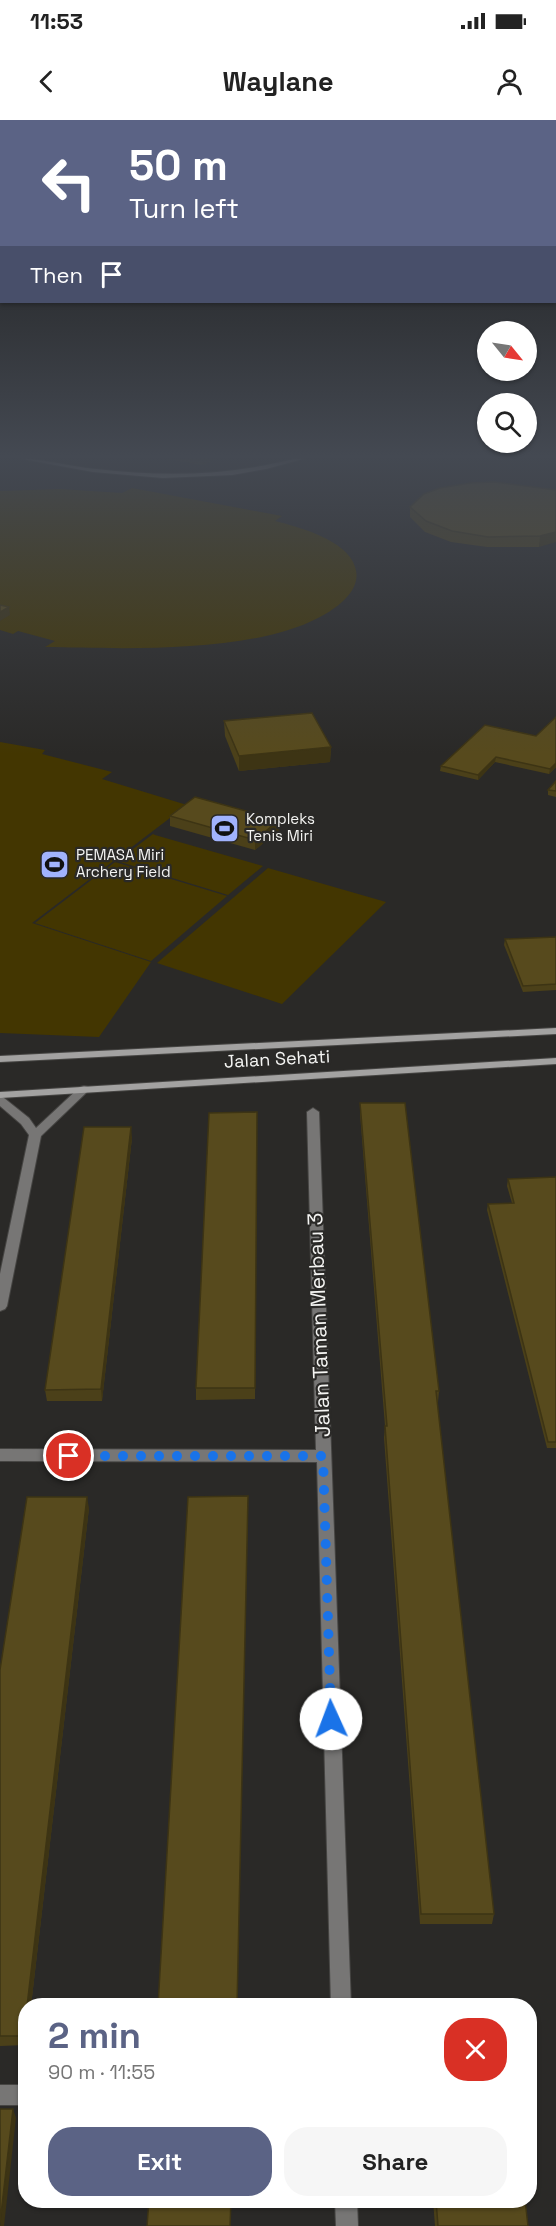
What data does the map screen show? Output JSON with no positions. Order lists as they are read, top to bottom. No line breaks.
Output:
{"streets":{"main road":["Jalan Sehati"],"street":["Jalan Taman Merbau 3"]},"places":{"sports":["Kompleks Tenis Miri","PEMASA Miri Archery Field"]},"north":"bottom right","page":{"status":"11:53","header":"Waylane","turn":["50 m","Turn left"],"then":"Then","heading":["2 min","90 m · 11:55"],"buttons":["Exit","Share"]}}
